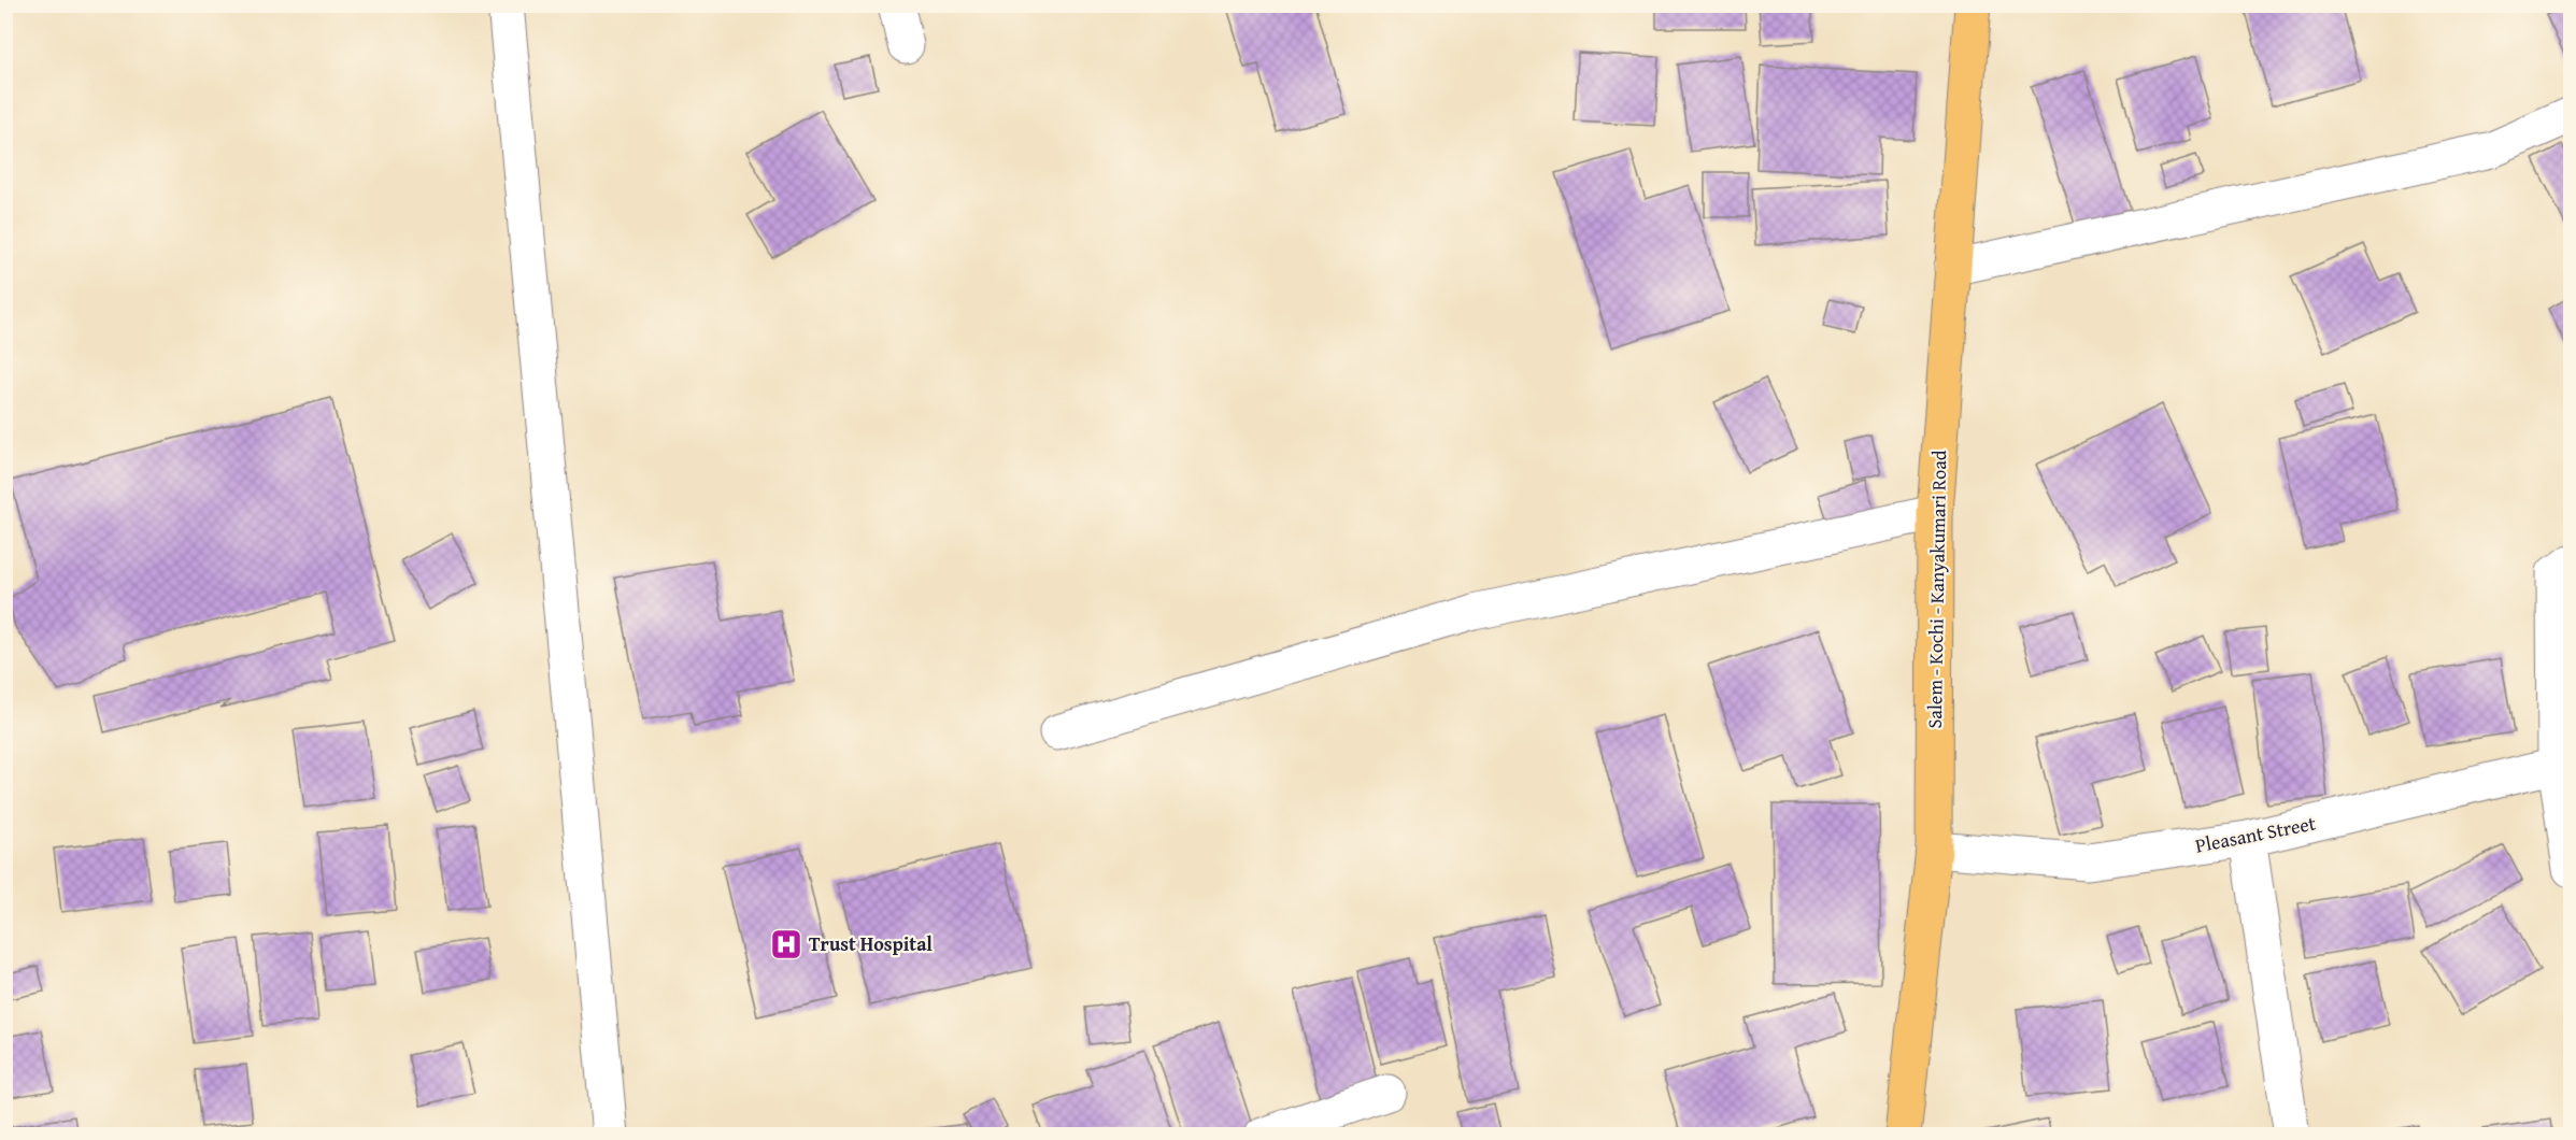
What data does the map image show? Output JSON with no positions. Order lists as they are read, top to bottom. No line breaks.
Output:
{"streets":{"highway":["Salem - Kochi - Kanyakumari Road"],"street":["Pleasant Street"]},"crossings":[["Salem - Kochi - Kanyakumari Road","Pleasant Street"]],"places":{"hospital":["Trust Hospital"]}}
